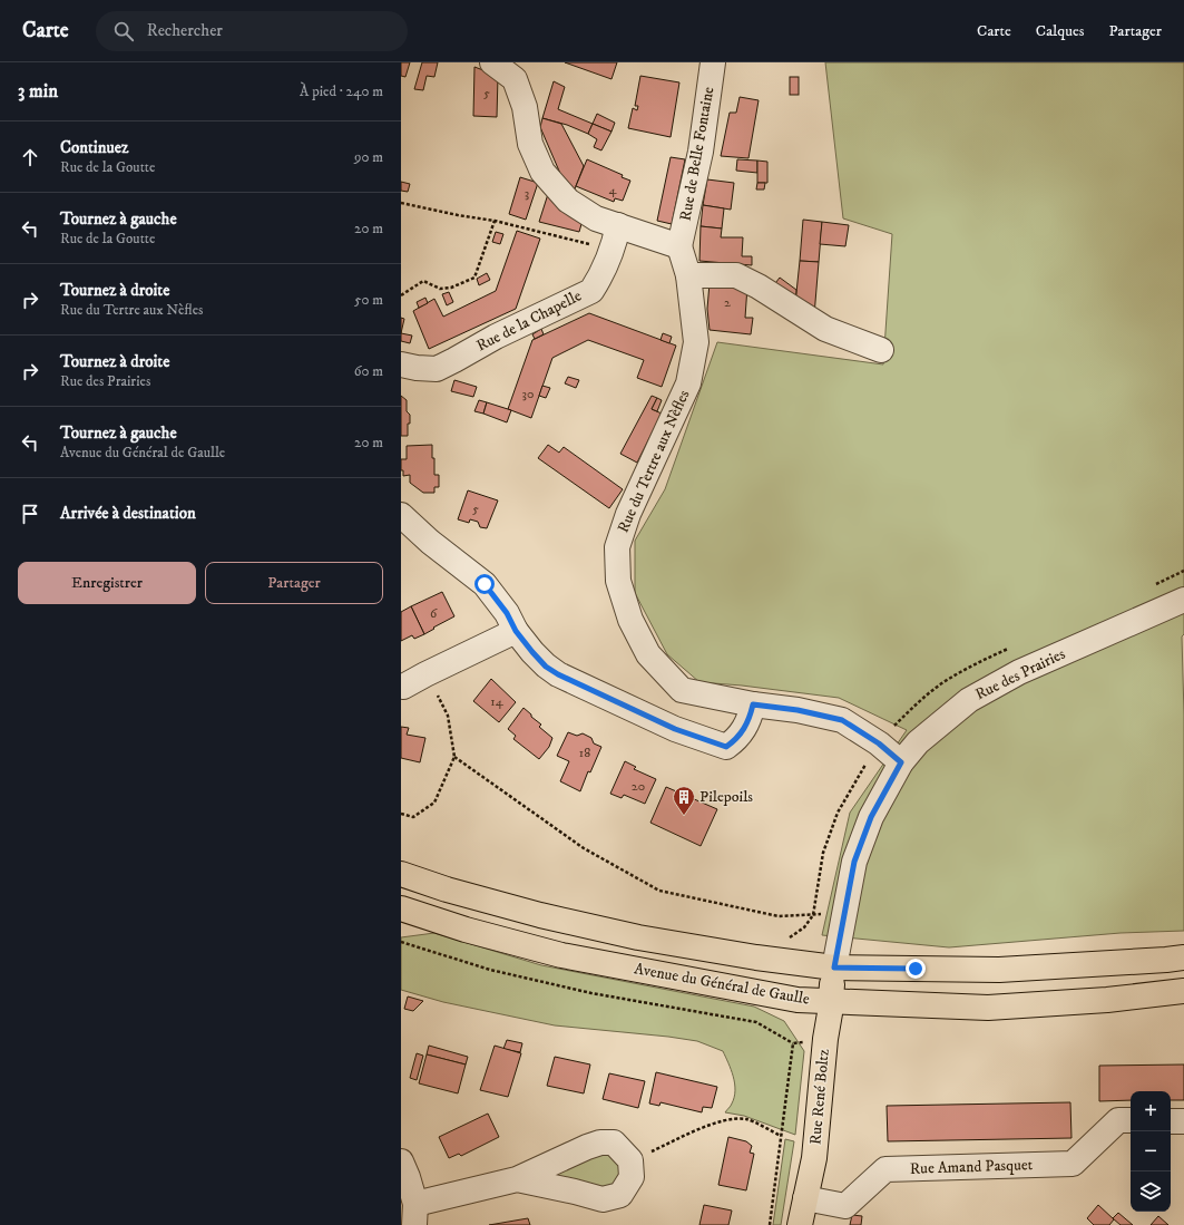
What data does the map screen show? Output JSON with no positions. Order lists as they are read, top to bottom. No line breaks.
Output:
{"streets":{"main road":["Avenue du Général de Gaulle","Rue René Boltz"],"street":["Rue de Belle Fontaine","Rue de la Chapelle","Rue du Tertre aux Nèfles","Rue des Prairies","Rue Amand Pasquet"]},"crossings":[["Rue de Belle Fontaine","Rue du Tertre aux Nèfles"],["Rue du Tertre aux Nèfles","Rue des Prairies"],["Rue des Prairies","Avenue du Général de Gaulle"],["Rue des Prairies","Rue René Boltz"],["Avenue du Général de Gaulle","Rue René Boltz"],["Rue René Boltz","Rue Amand Pasquet"]],"places":{"building":["Pilepoils"]},"house_numbers":["5","4","3","2","30","5","6","14","18","20"],"page":{"header":"Carte","search":"Rechercher","nav":["Carte","Calques","Partager"],"heading":["3 min","À pied · 240 m"],"list":[["Continuez","Rue de la Goutte","90 m"],["Tournez à gauche","Rue de la Goutte","20 m"],["Tournez à droite","Rue du Tertre aux Nèfles","50 m"],["Tournez à droite","Rue des Prairies","60 m"],["Tournez à gauche","Avenue du Général de Gaulle","20 m"],"Arrivée à destination"],"buttons":["Enregistrer","Partager"],"map_buttons":["+","−"]}}
